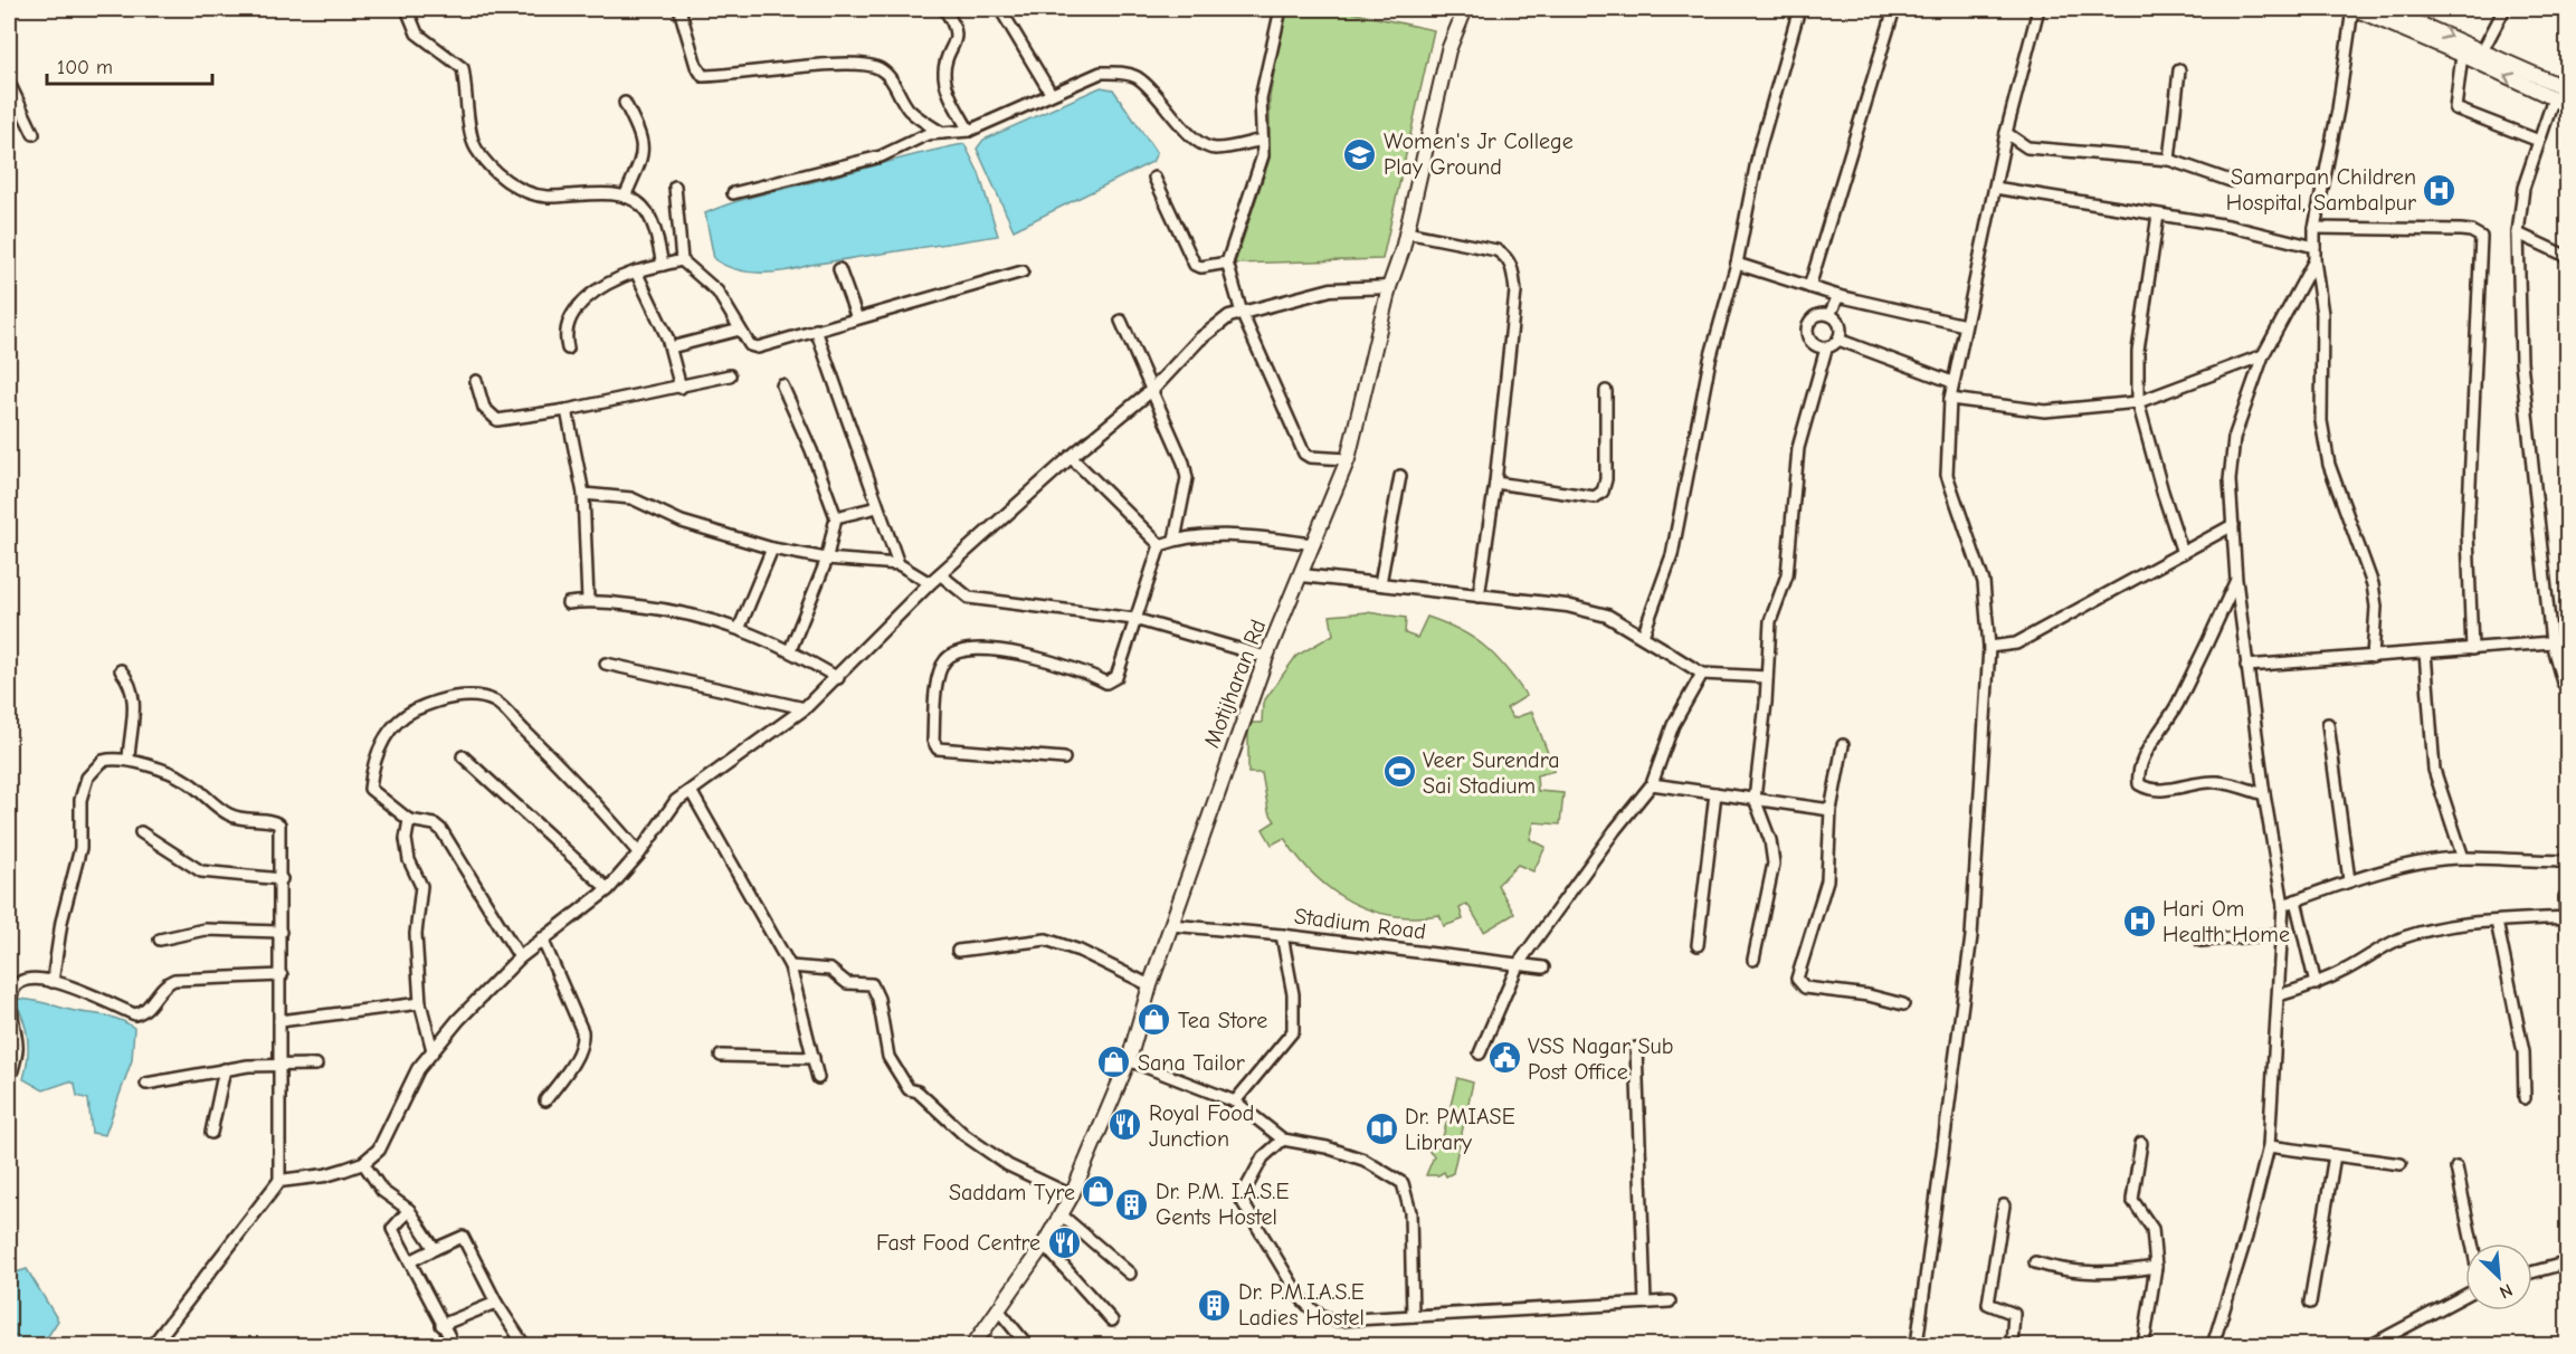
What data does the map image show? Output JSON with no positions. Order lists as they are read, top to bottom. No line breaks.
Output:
{"streets":{"main road":["Motijharan Rd"],"street":["Stadium Road"]},"crossings":[["Motijharan Rd","Stadium Road"]],"places":{"school or university":["Women's Jr College Play Ground"],"hospital":["Samarpan Children Hospital, Sambalpur","Hari Om Health Home"],"sports":["Veer Surendra Sai Stadium"],"shop":["Tea Store","Sana Tailor","Saddam Tyre"],"public building":["VSS Nagar Sub Post Office"],"restaurant":["Royal Food Junction","Fast Food Centre"],"library":["Dr. PMIASE Library"],"building":["Dr. P.M. I.A.S.E Gents Hostel","Dr. P.M.I.A.S.E Ladies Hostel"]},"scale_bar":"100 m","north":"bottom right"}
